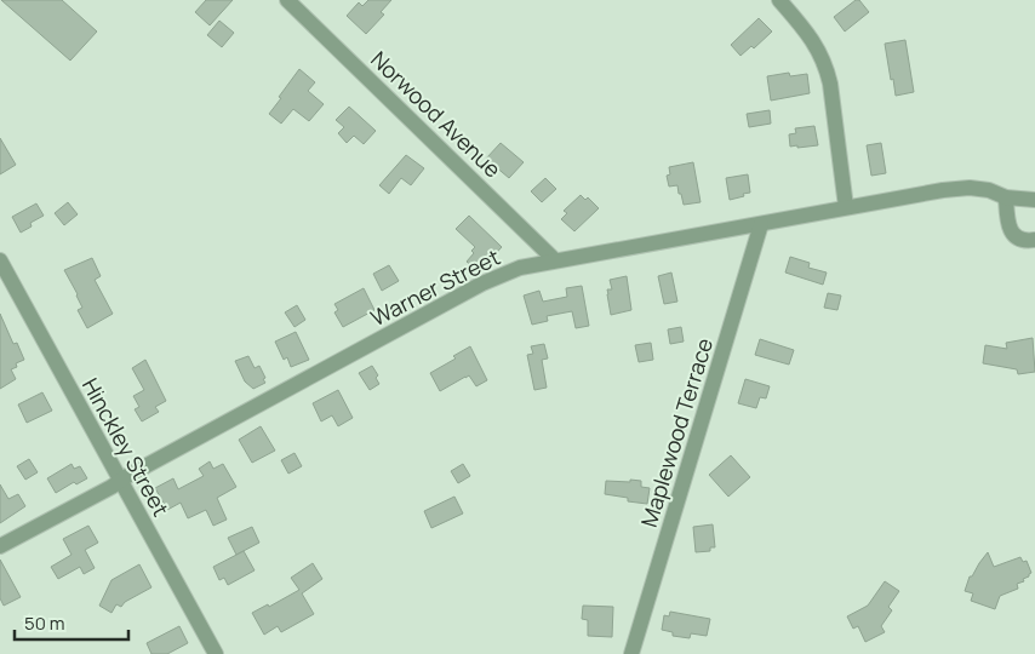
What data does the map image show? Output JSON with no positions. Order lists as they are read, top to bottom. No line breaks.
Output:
{"streets":{"street":["Norwood Avenue","Warner Street","Maplewood Terrace","Hinckley Street"]},"crossings":[["Norwood Avenue","Warner Street"],["Warner Street","Maplewood Terrace"],["Warner Street","Hinckley Street"]],"scale_bar":"50 m"}
